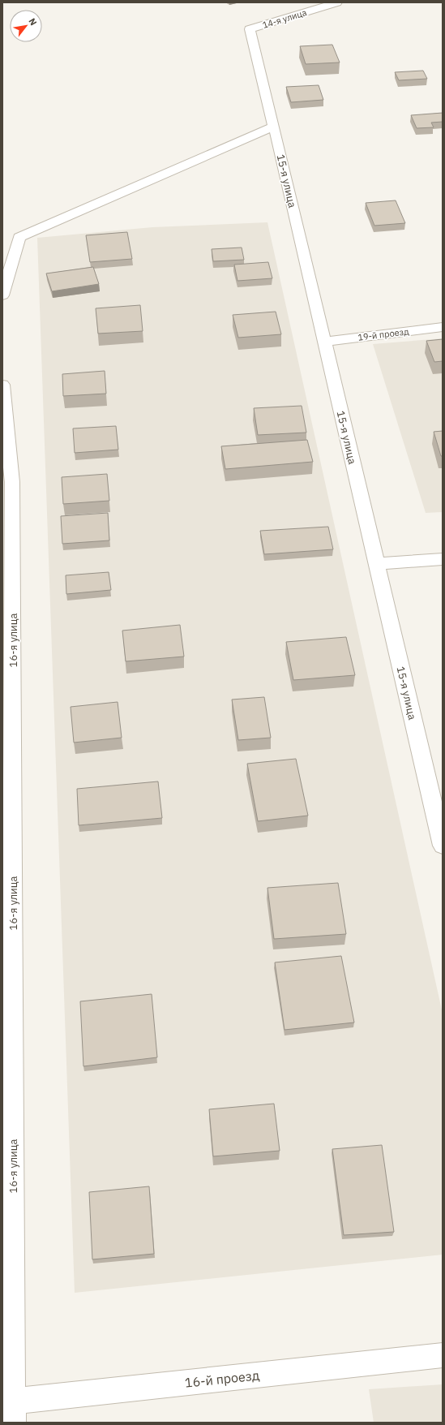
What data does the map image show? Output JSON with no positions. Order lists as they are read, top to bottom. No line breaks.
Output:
{"streets":{"street":["14-я улица","15-я улица","19-й проезд","16-я улица","16-й проезд"]},"crossings":[["14-я улица","15-я улица"],["15-я улица","19-й проезд"],["16-я улица","16-й проезд"]],"north":"top right"}
